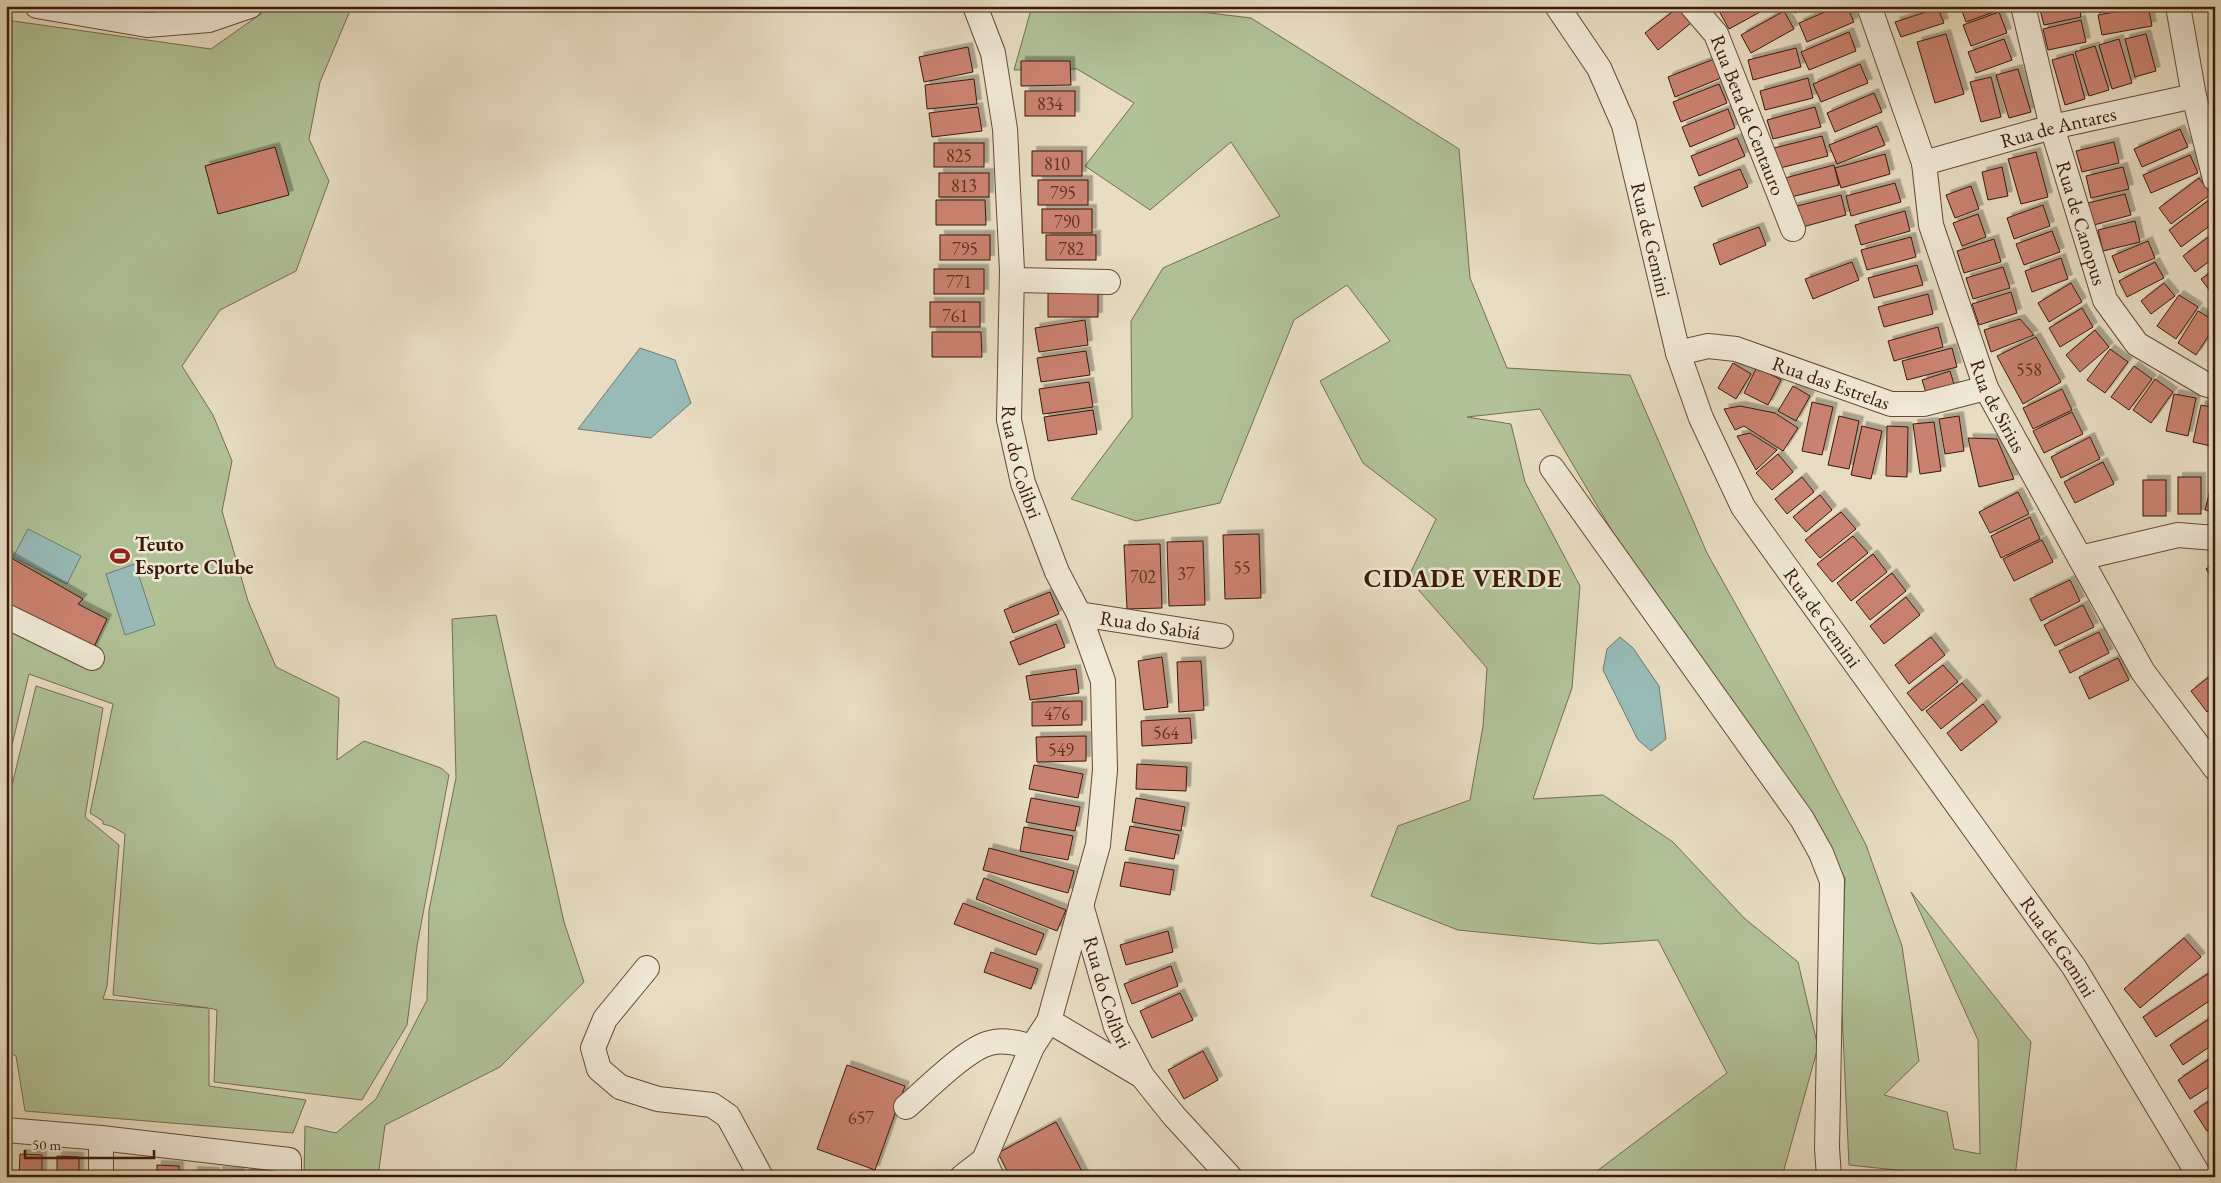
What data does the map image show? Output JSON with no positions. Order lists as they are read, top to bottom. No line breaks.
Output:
{"streets":{"street":["Rua Beta de Centauro","Rua de Antares","Rua de Canopus","Rua de Gemini","Rua das Estrelas","Rua de Sirius","Rua do Colibri","Rua do Sabiá"]},"crossings":[["Rua de Antares","Rua de Canopus"],["Rua de Antares","Rua de Sirius"],["Rua de Gemini","Rua das Estrelas"],["Rua das Estrelas","Rua de Sirius"],["Rua do Colibri","Rua do Sabiá"]],"districts":["CIDADE VERDE"],"places":{"sports":["Teuto Esporte Clube"]},"house_numbers":["834","825","810","813","795","790","795","782","771","761","558","55","37","702","476","564","549","657"],"scale_bar":"50 m"}
